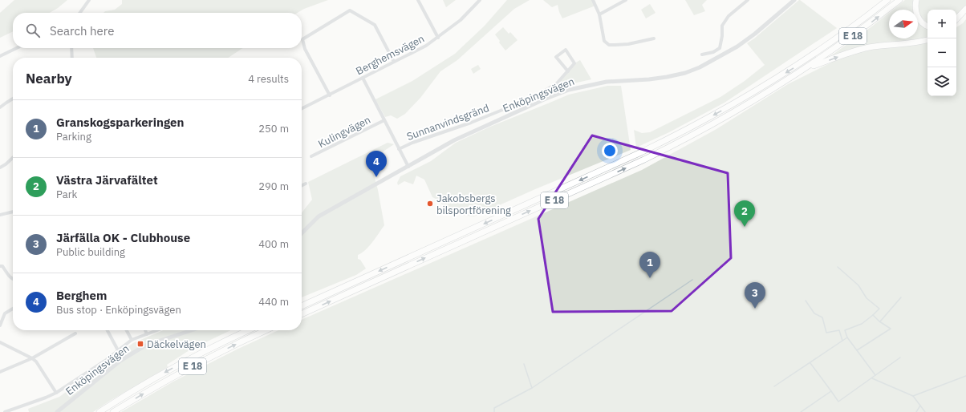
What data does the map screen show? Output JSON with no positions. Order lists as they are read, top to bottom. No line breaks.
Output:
{"streets":{"highway":["E 18"],"street":["Berghemsvägen","Enköpingsvägen","Sunnanvindsgränd","Kulingvägen"]},"places":{"other":["Jakobsbergs bilsportförening"],"transit":["Däckelvägen"]},"north":"right","page":{"map_buttons":["+","−"],"search":"Search here","heading":["Nearby","4 results"],"list":[{"mark":"1","name":"Granskogsparkeringen","note":"Parking","value":"250 m"},{"mark":"2","name":"Västra Järvafältet","note":"Park","value":"290 m"},{"mark":"3","name":"Järfälla OK - Clubhouse","note":"Public building","value":"400 m"},{"mark":"4","name":"Berghem","note":"Bus stop · Enköpingsvägen","value":"440 m"}],"pins":["4","2","1","3"]}}
